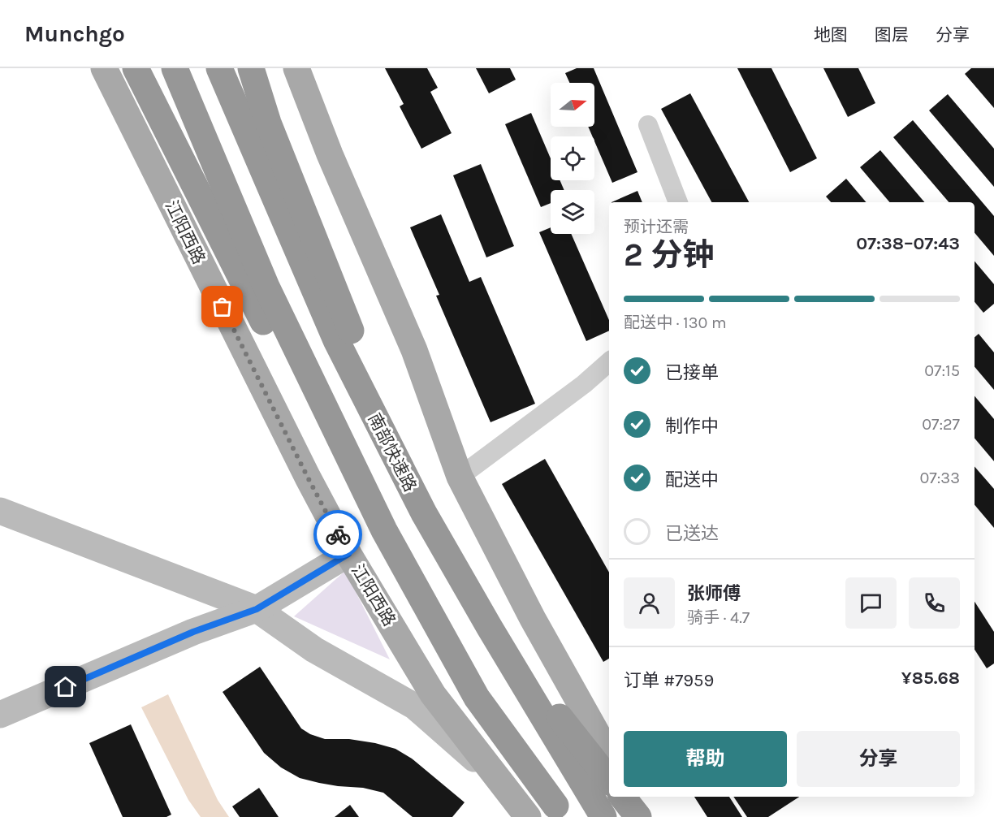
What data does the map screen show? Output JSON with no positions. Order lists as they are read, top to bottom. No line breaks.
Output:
{"streets":{"highway":["南部快速路"],"main road":["江阳西路"]},"north":"right","page":{"header":"Munchgo","nav":["地图","图层","分享"],"heading":["2 分钟","预计还需","07:38–07:43"],"panel":["张师傅","骑手 · 4.7","订单 #7959","¥85.68"],"bar":"配送中 · 130 m","list":[["已接单","07:15"],["制作中","07:27"],["配送中","07:33"],"已送达"],"buttons":["帮助","分享"]}}
